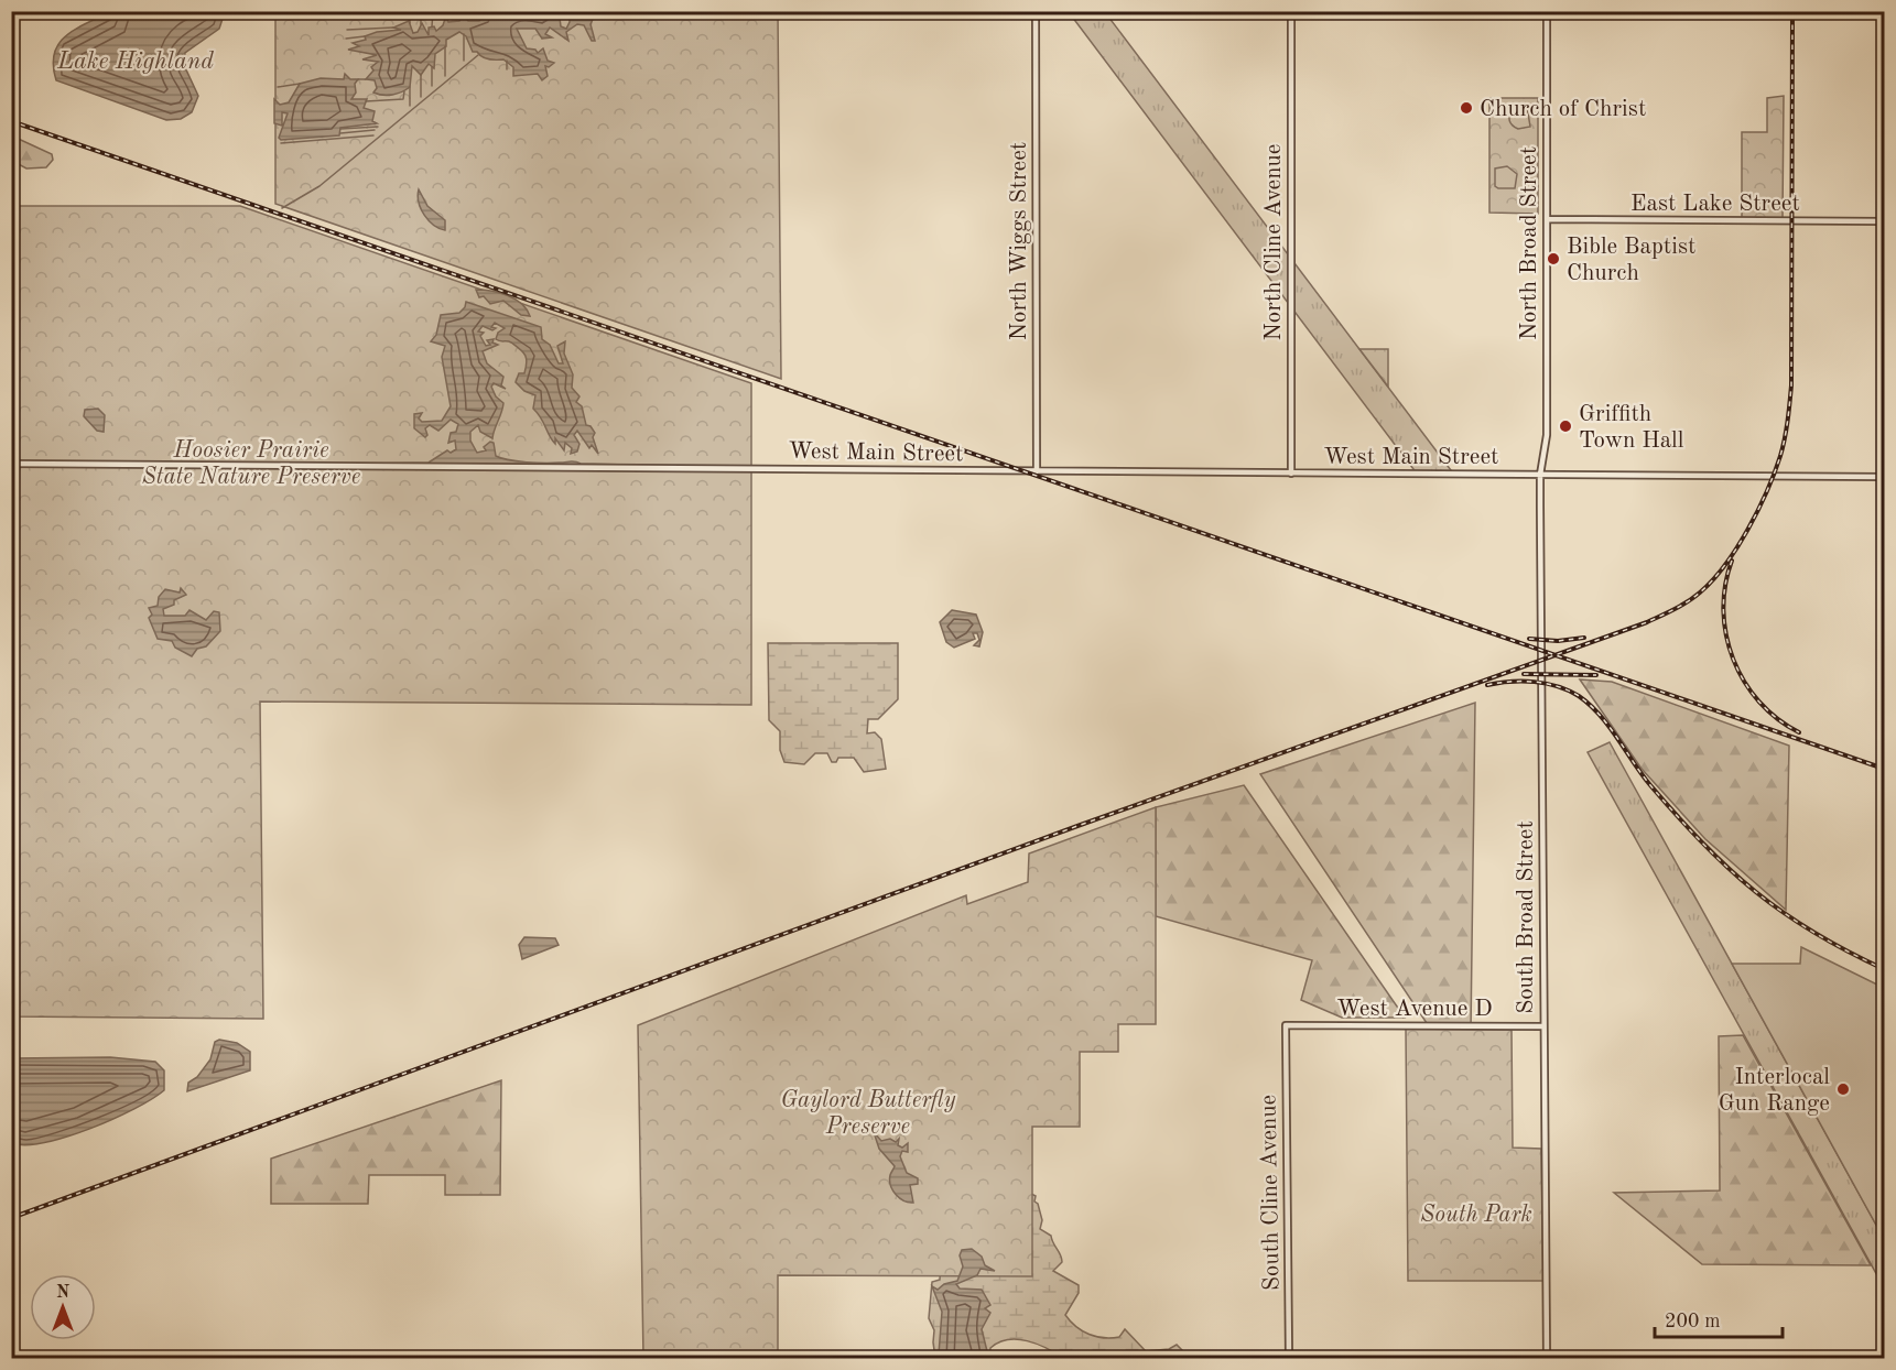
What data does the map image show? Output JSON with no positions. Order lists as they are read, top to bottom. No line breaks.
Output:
{"streets":{"street":["East Lake Street","North Wiggs Street","North Cline Avenue","North Broad Street","West Main Street","South Broad Street","West Avenue D","South Cline Avenue"]},"crossings":[["East Lake Street","North Broad Street"],["North Wiggs Street","West Main Street"],["North Cline Avenue","West Main Street"],["North Broad Street","West Main Street"],["North Broad Street","South Broad Street"],["West Main Street","South Broad Street"],["South Broad Street","West Avenue D"],["West Avenue D","South Cline Avenue"]],"water":["Lake Highland"],"parks":["Hoosier Prairie State Nature Preserve","Gaylord Butterfly Preserve","South Park"],"places":["Church of Christ","Bible Baptist Church","Griffith Town Hall","Interlocal Gun Range"],"scale_bar":"200 m","north":"top"}
